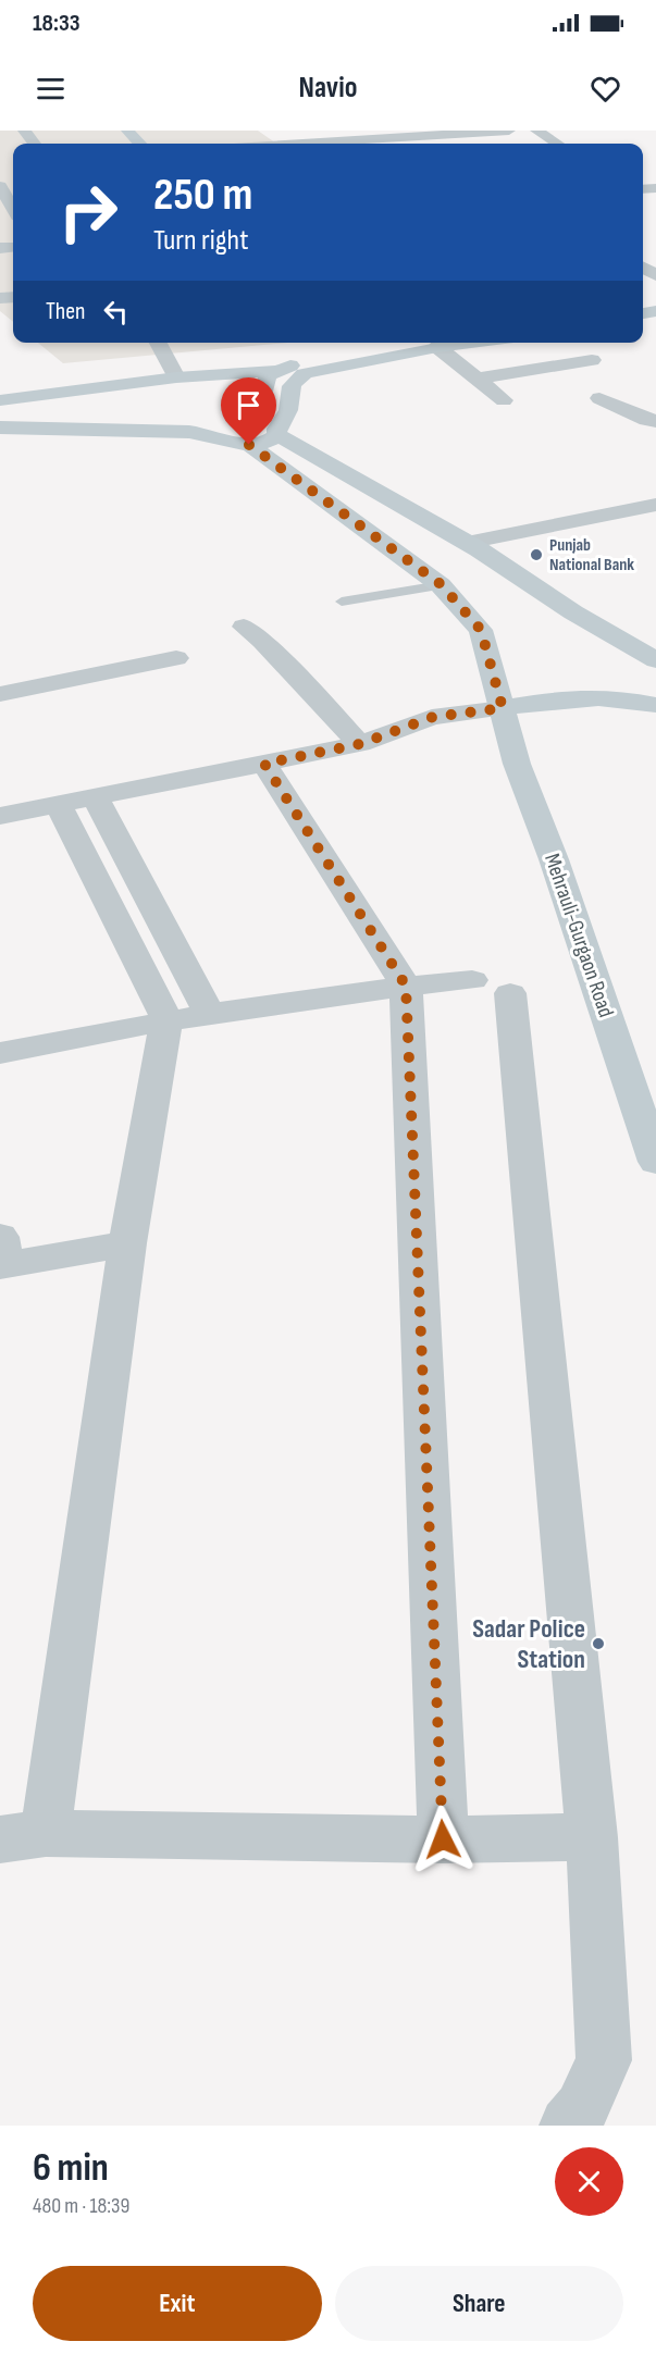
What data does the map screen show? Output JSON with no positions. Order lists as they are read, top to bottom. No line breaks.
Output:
{"streets":{"main road":["Mehrauli-Gurgaon Road"]},"places":["Punjab National Bank","Sadar Police Station"],"page":{"status":"18:33","header":"Navio","turn":["250 m","Turn right"],"then":"Then","heading":["6 min","480 m · 18:39"],"buttons":["Exit","Share"]}}
